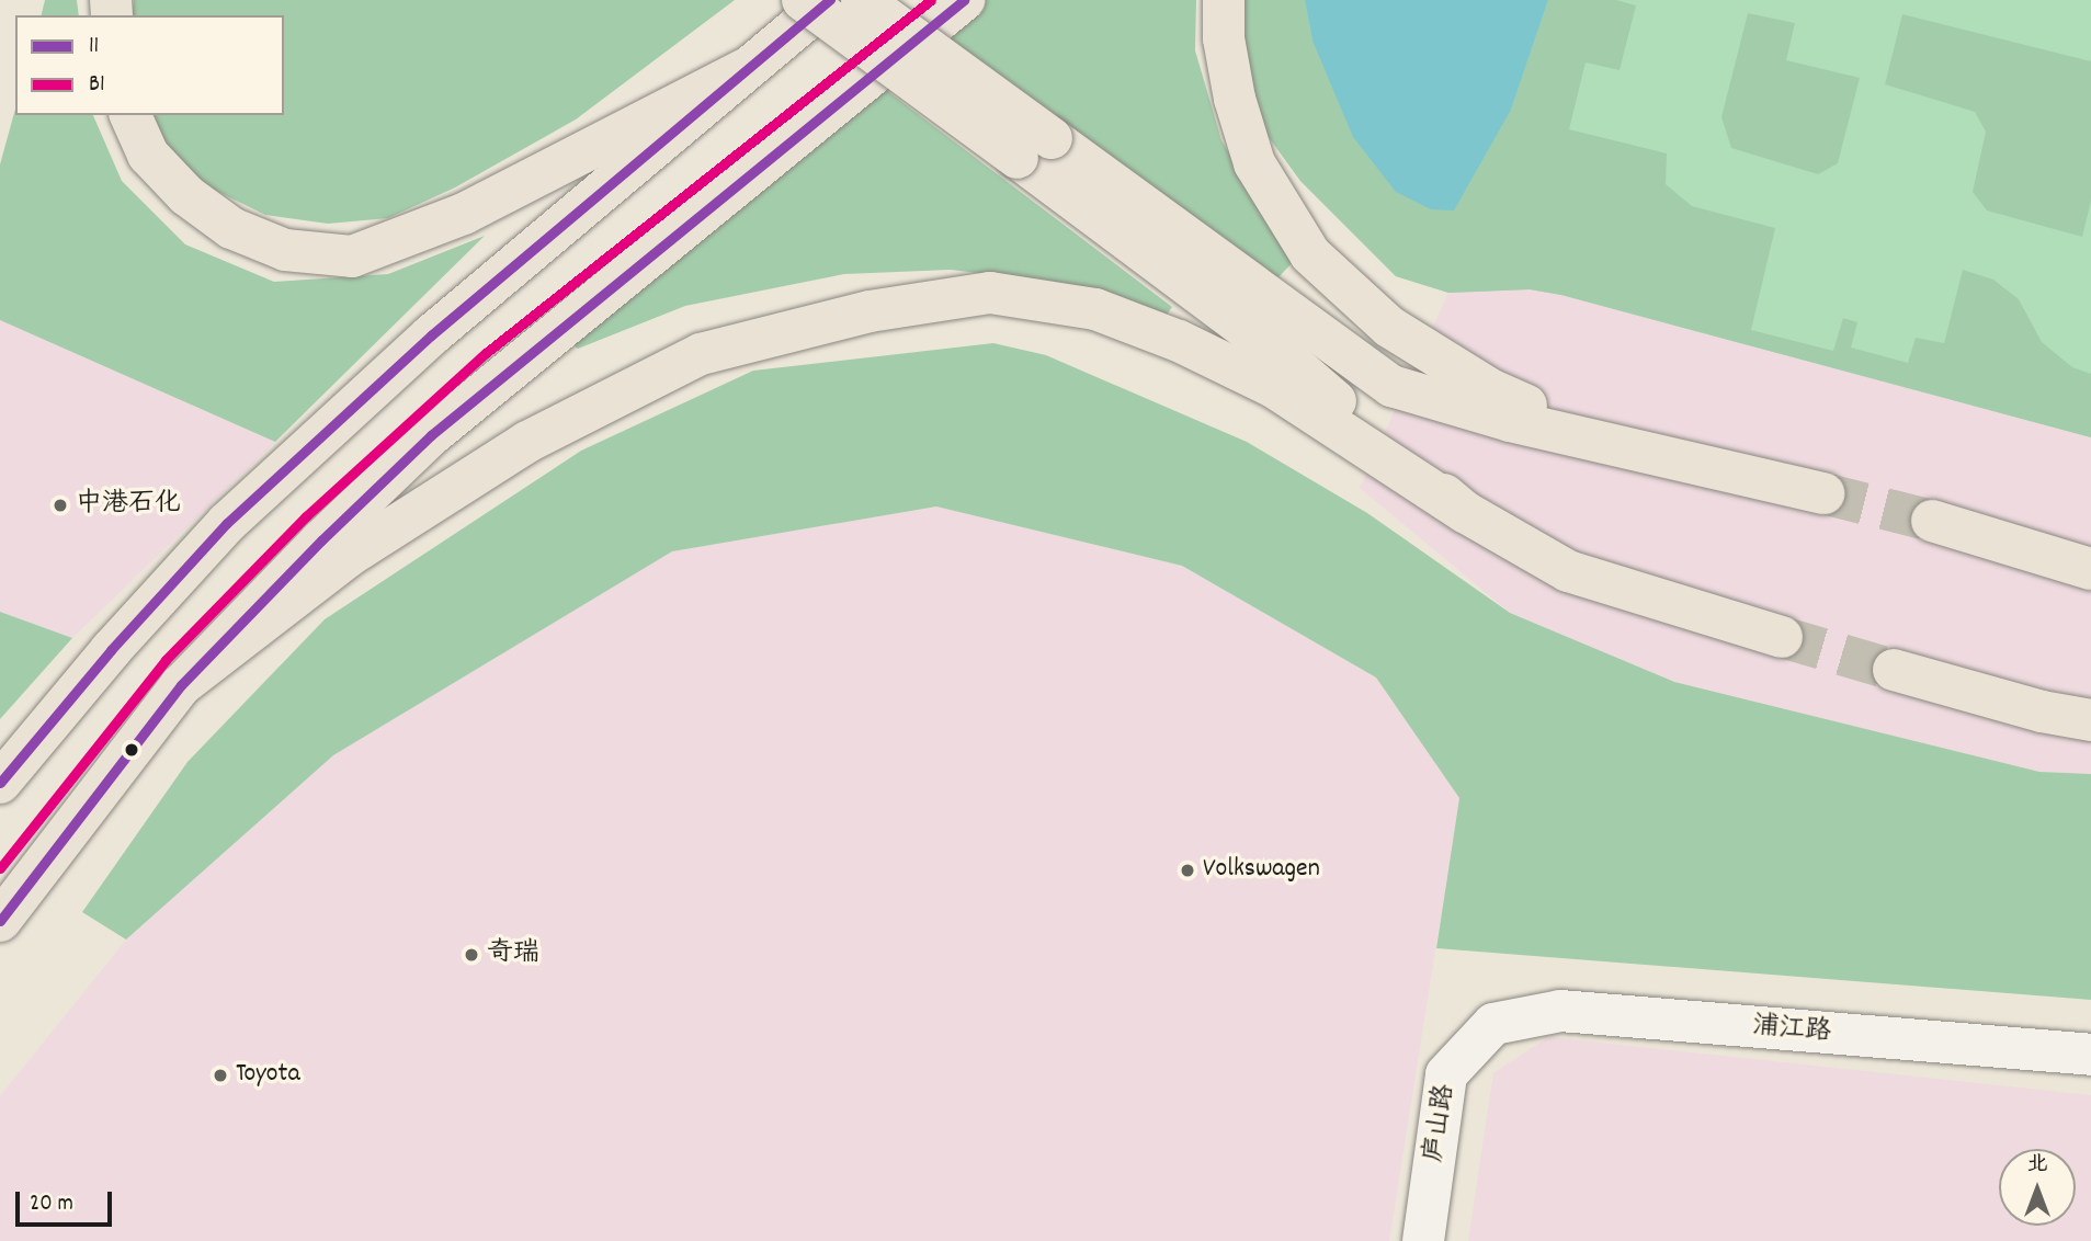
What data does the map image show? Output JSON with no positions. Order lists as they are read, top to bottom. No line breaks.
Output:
{"streets":{"street":["浦江路","庐山路"]},"crossings":[["浦江路","庐山路"]],"places":["中港石化","Volkswagen","奇瑞","Toyota"],"lines":["transit line 11","transit line B1"],"legend":["11","B1"],"scale_bar":"20 m","north":"top"}
